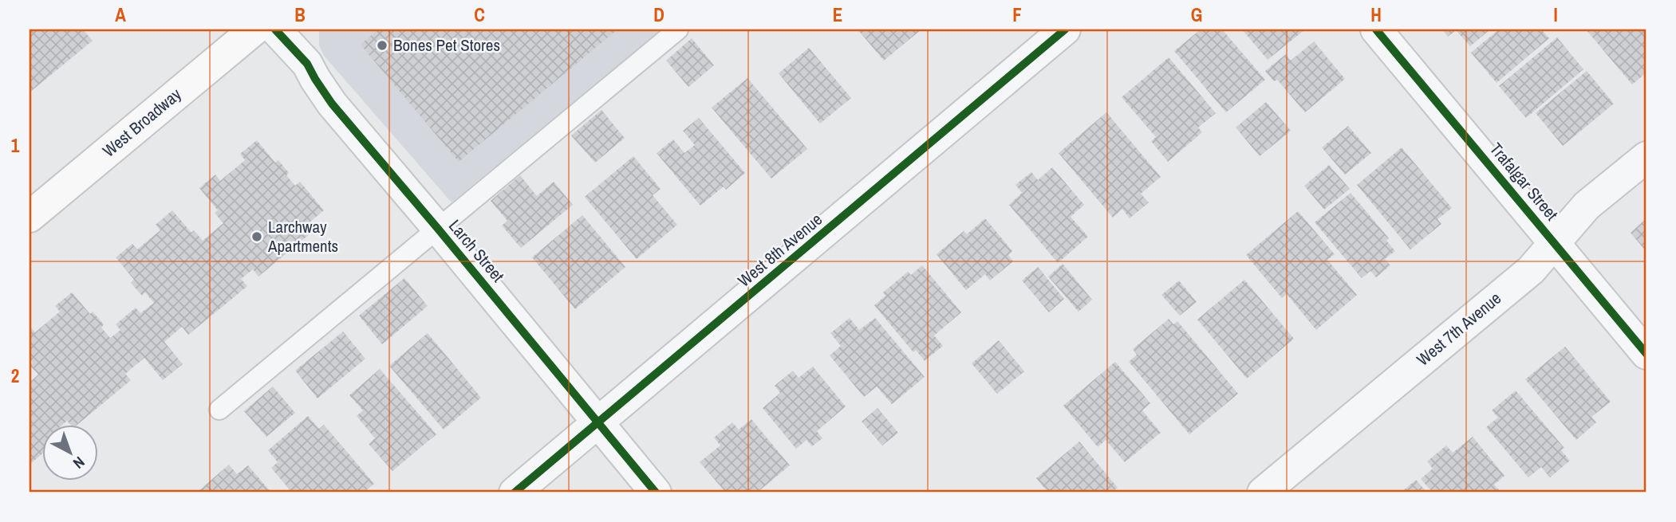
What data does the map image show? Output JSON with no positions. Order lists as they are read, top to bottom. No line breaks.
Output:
{"streets":{"main road":["West Broadway"],"street":["Trafalgar Street","West 8th Avenue","Larch Street","West 7th Avenue"]},"crossings":[["Trafalgar Street","West 7th Avenue"],["West 8th Avenue","Larch Street"]],"places":["Bones Pet Stores","Larchway Apartments"],"north":"bottom right","grid":{"columns":["A","B","C","D","E","F","G","H","I"],"rows":["1","2"]}}
